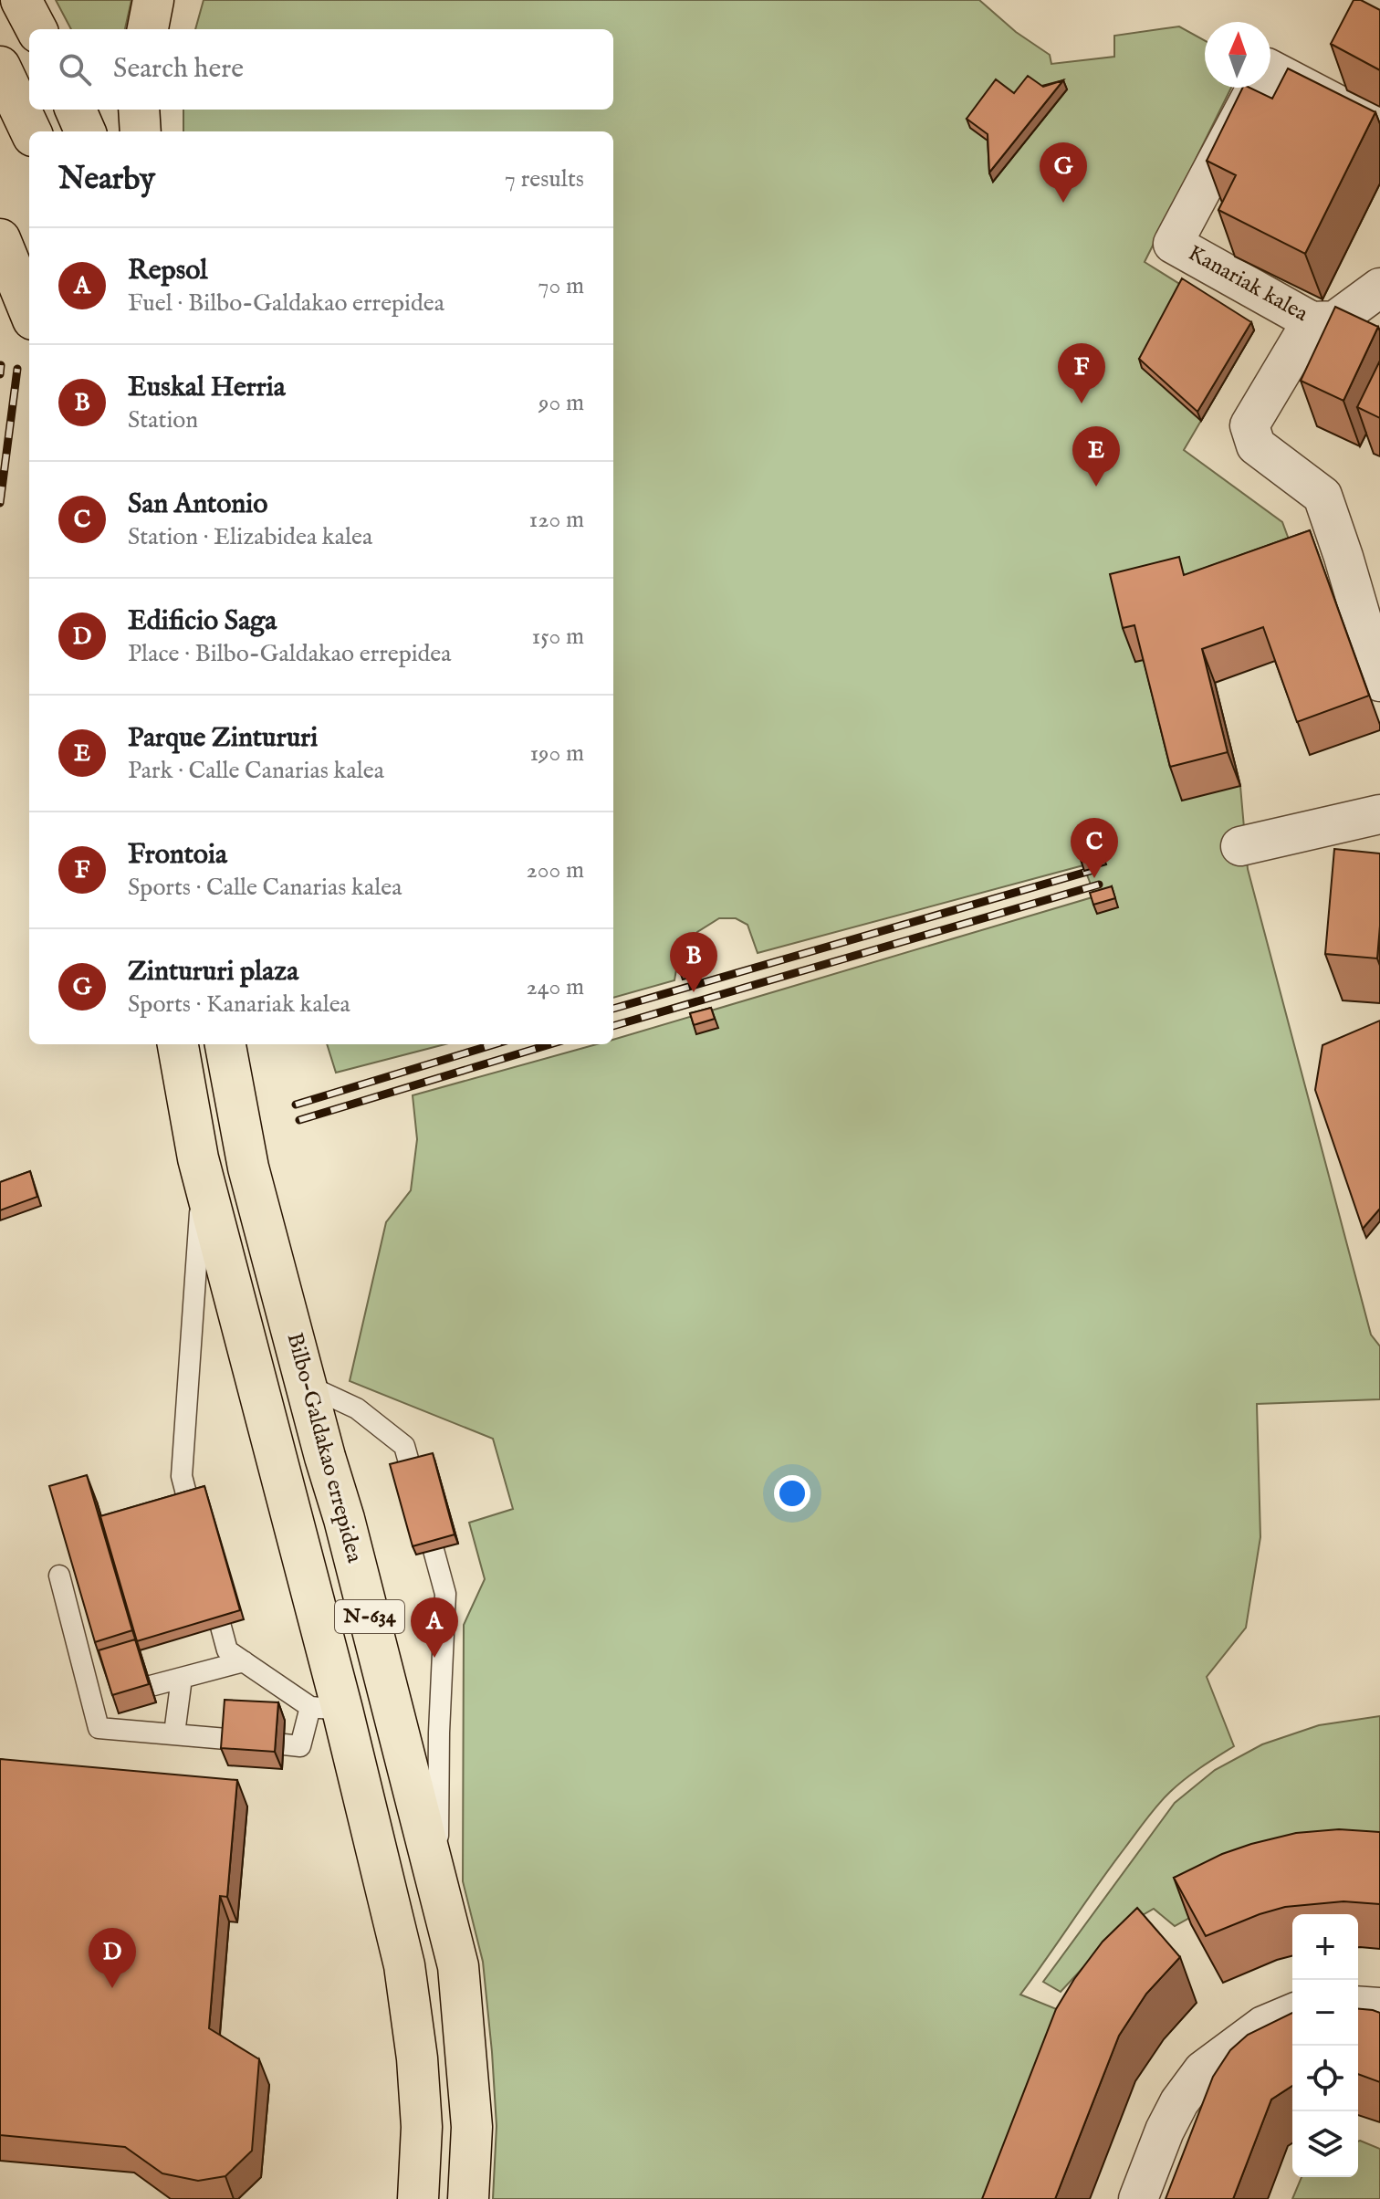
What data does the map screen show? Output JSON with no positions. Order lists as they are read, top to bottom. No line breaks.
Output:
{"streets":{"highway":["Bilbo-Galdakao errepidea","N-634"],"street":["Kanariak kalea"]},"north":"top","page":{"search":"Search here","heading":["Nearby","7 results"],"pins":["G","F","E","C","B","A","D"],"list":[{"mark":"A","name":"Repsol","note":"Fuel · Bilbo-Galdakao errepidea","value":"70 m"},{"mark":"B","name":"Euskal Herria","note":"Station","value":"90 m"},{"mark":"C","name":"San Antonio","note":"Station · Elizabidea kalea","value":"120 m"},{"mark":"D","name":"Edificio Saga","note":"Place · Bilbo-Galdakao errepidea","value":"150 m"},{"mark":"E","name":"Parque Zintururi","note":"Park · Calle Canarias kalea","value":"190 m"},{"mark":"F","name":"Frontoia","note":"Sports · Calle Canarias kalea","value":"200 m"},{"mark":"G","name":"Zintururi plaza","note":"Sports · Kanariak kalea","value":"240 m"}],"map_buttons":["+","−"]}}
